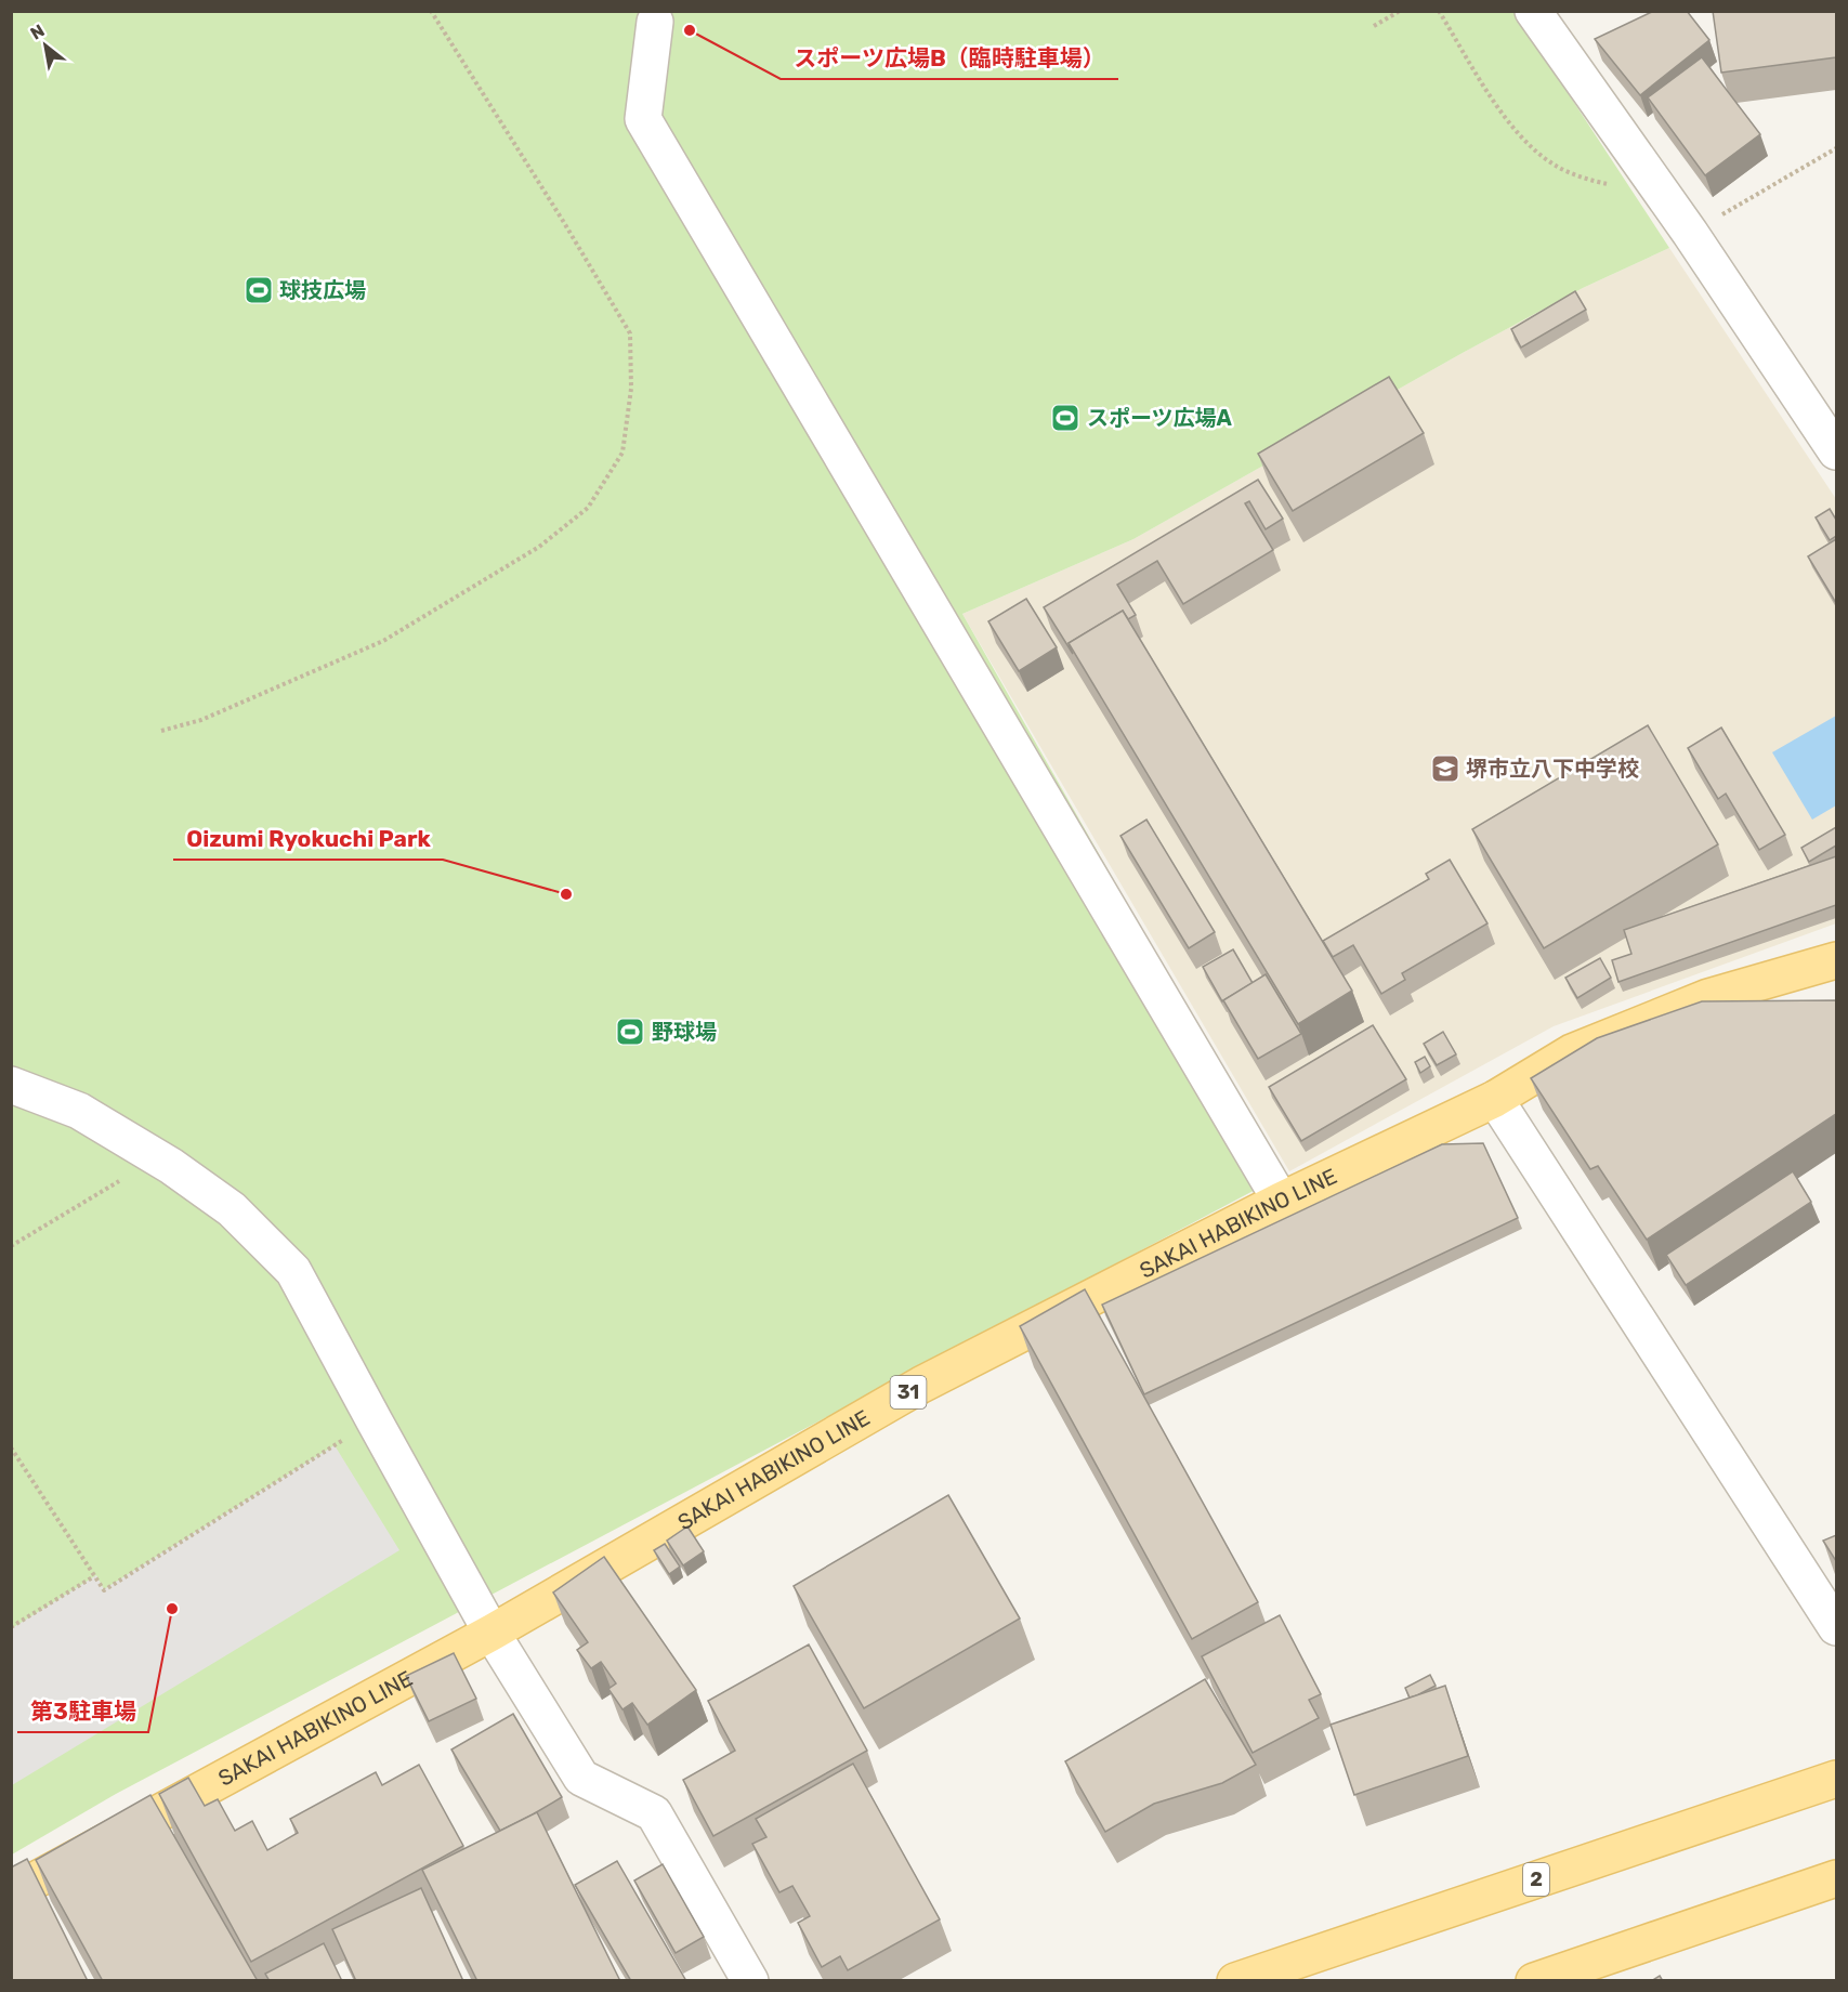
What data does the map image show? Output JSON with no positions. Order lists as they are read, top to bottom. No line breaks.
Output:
{"streets":{"main road":["SAKAI HABIKINO LINE","31","2"]},"places":{"other":["スポーツ広場B（臨時駐車場）","Oizumi Ryokuchi Park","第3駐車場"],"sports":["球技広場","スポーツ広場A","野球場"],"school or university":["堺市立八下中学校"]},"north":"top left"}
